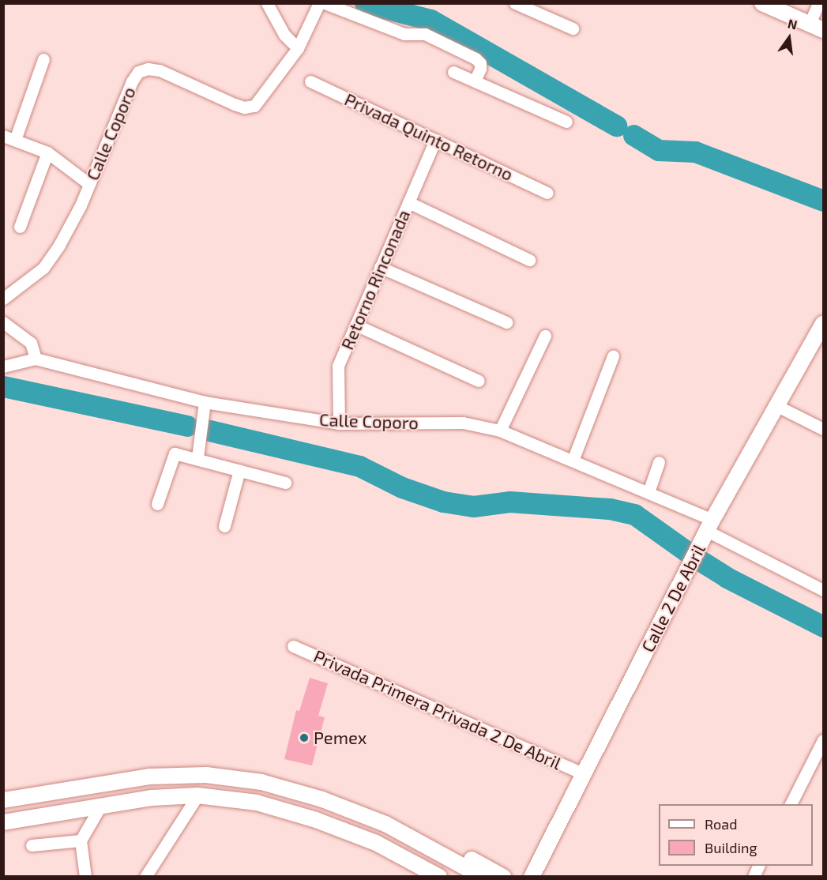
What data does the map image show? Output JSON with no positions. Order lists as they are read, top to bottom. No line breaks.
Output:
{"streets":{"main road":["Calle 2 De Abril"],"street":["Calle Coporo","Privada Quinto Retorno","Retorno Rinconada","Privada Primera Privada 2 De Abril"]},"crossings":[["Calle Coporo","Retorno Rinconada"],["Calle Coporo","Calle 2 De Abril"],["Privada Quinto Retorno","Retorno Rinconada"],["Calle 2 De Abril","Privada Primera Privada 2 De Abril"]],"places":["Pemex"],"legend":["Road","Building"],"north":"top"}
